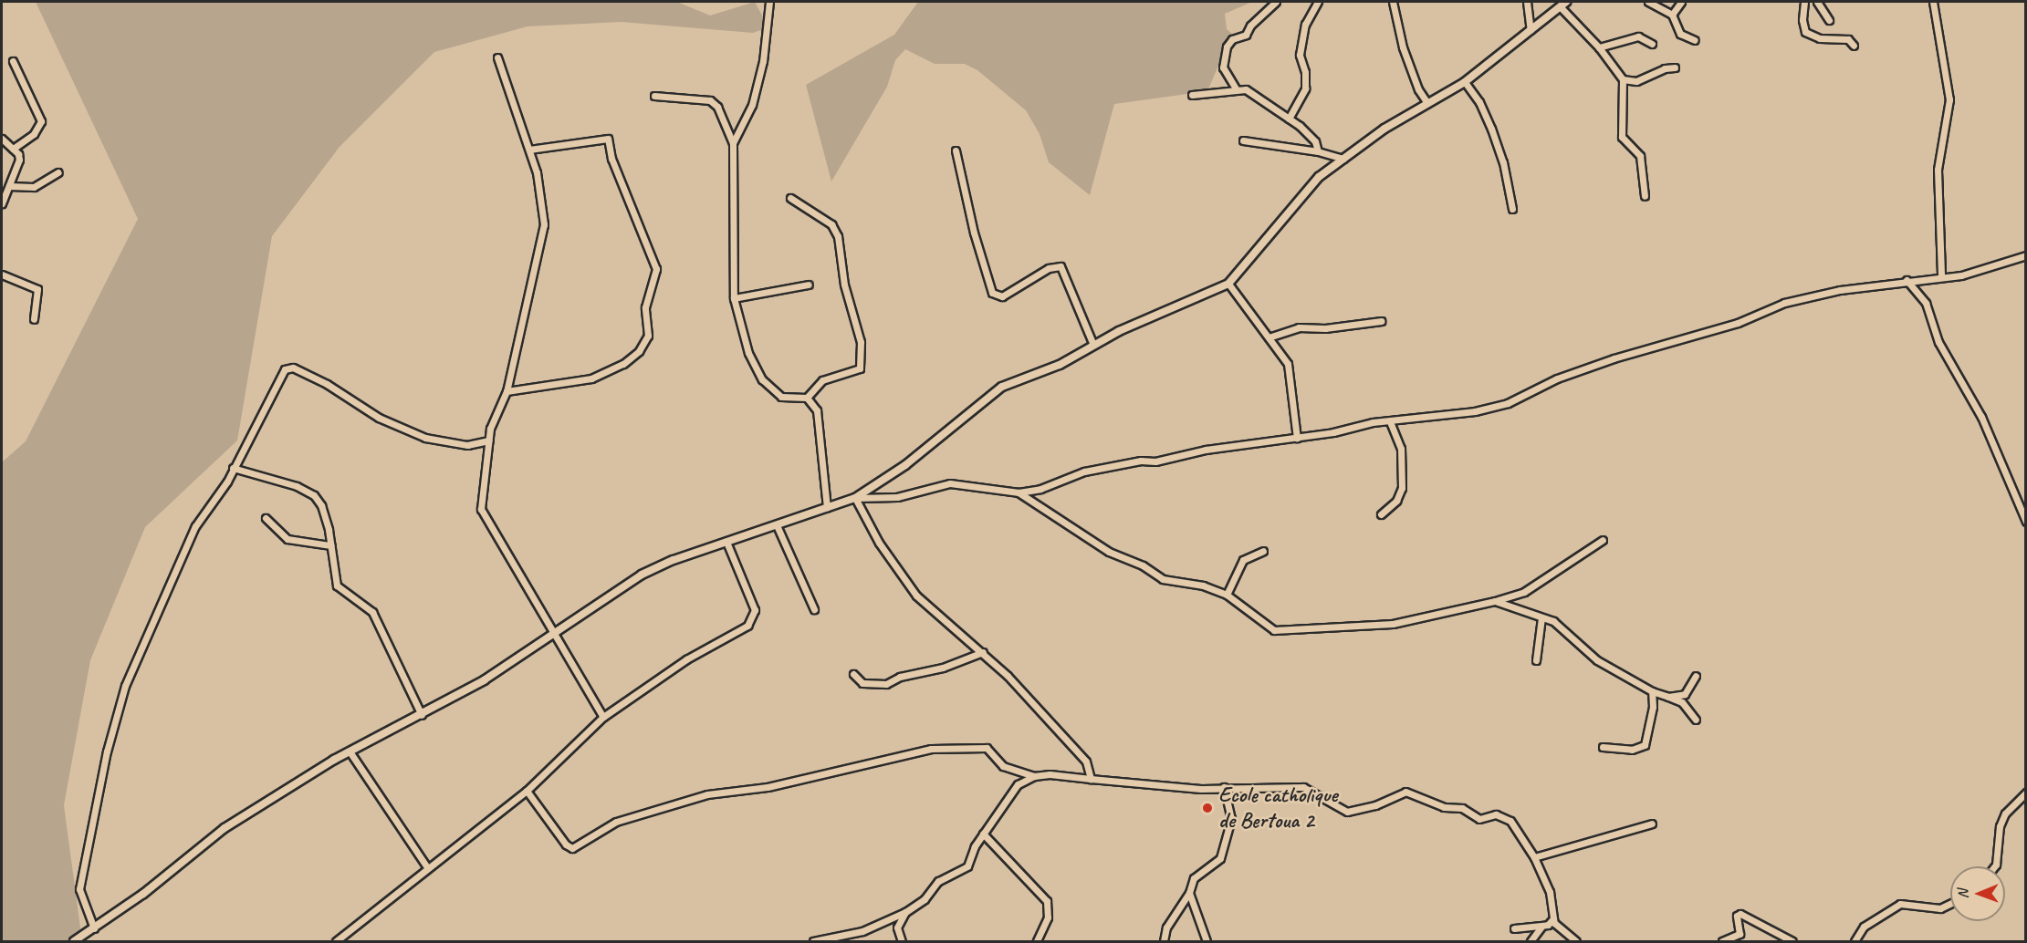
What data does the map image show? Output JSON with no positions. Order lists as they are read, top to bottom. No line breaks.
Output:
{"places":["Ecole catholique de Bertoua 2"],"north":"left"}
